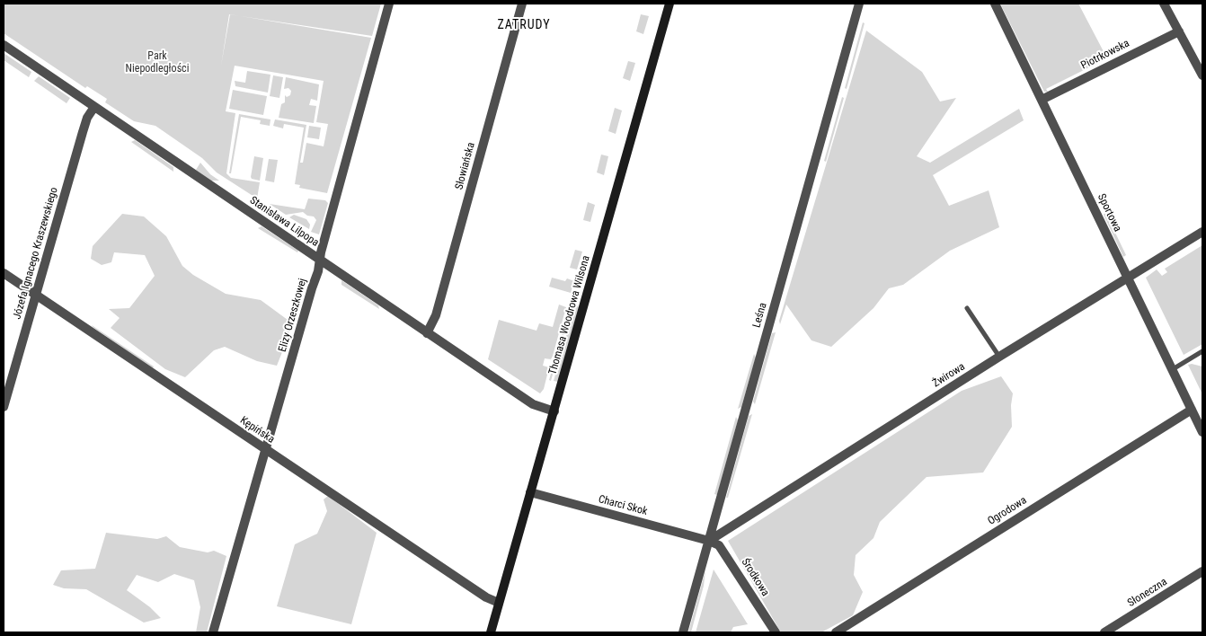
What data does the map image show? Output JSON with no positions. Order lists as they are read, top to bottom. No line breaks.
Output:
{"streets":{"street":["Piotrkowska","Słowiańska","Sportowa","Stanisława Lilpopa","Józefa Ignacego Kraszewskiego","Elizy Orzeszkowej","Thomasa Woodrowa Wilsona","Leśna","Żwirowa","Kępińska","Charci Skok","Ogrodowa","Środkowa","Słoneczna"]},"crossings":[["Piotrkowska","Sportowa"],["Słowiańska","Stanisława Lilpopa"],["Sportowa","Żwirowa"],["Sportowa","Ogrodowa"],["Stanisława Lilpopa","Józefa Ignacego Kraszewskiego"],["Stanisława Lilpopa","Elizy Orzeszkowej"],["Stanisława Lilpopa","Thomasa Woodrowa Wilsona"],["Józefa Ignacego Kraszewskiego","Kępińska"],["Elizy Orzeszkowej","Kępińska"],["Thomasa Woodrowa Wilsona","Kępińska"],["Thomasa Woodrowa Wilsona","Charci Skok"],["Leśna","Żwirowa"],["Leśna","Charci Skok"],["Leśna","Środkowa"],["Żwirowa","Charci Skok"],["Żwirowa","Środkowa"],["Charci Skok","Środkowa"]],"districts":["ZATRUDY"],"parks":["Park Niepodległości"]}
